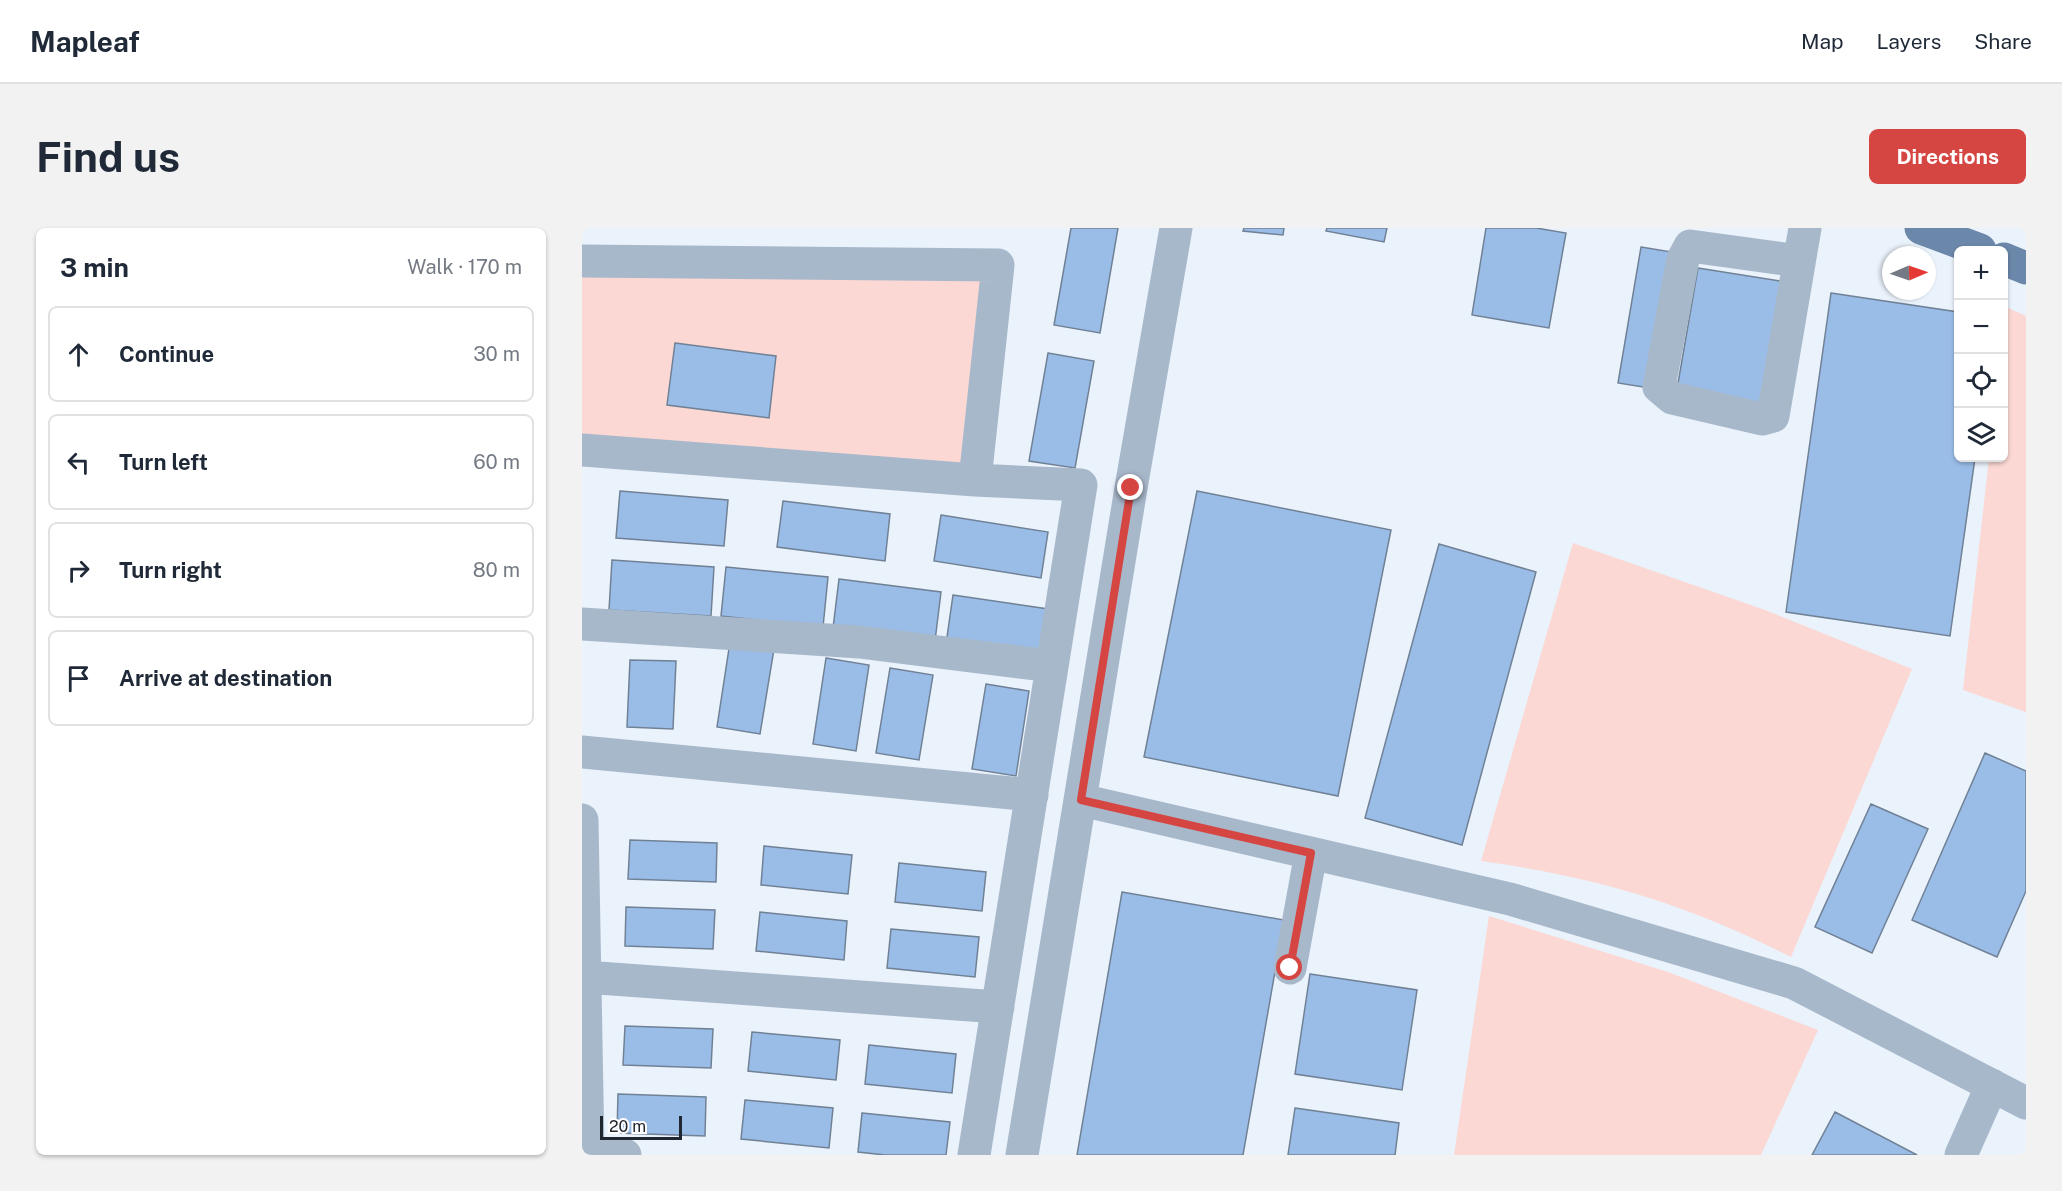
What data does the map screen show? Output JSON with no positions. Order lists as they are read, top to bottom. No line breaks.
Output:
{"scale_bar":"20 m","north":"right","page":{"header":"Mapleaf","nav":["Map","Layers","Share"],"buttons":"Directions","title":"Find us","heading":["3 min","Walk · 170 m"],"map_buttons":["+","−"],"list":[["Continue","30 m"],["Turn left","60 m"],["Turn right","80 m"],"Arrive at destination"],"scale":"20 m"}}
